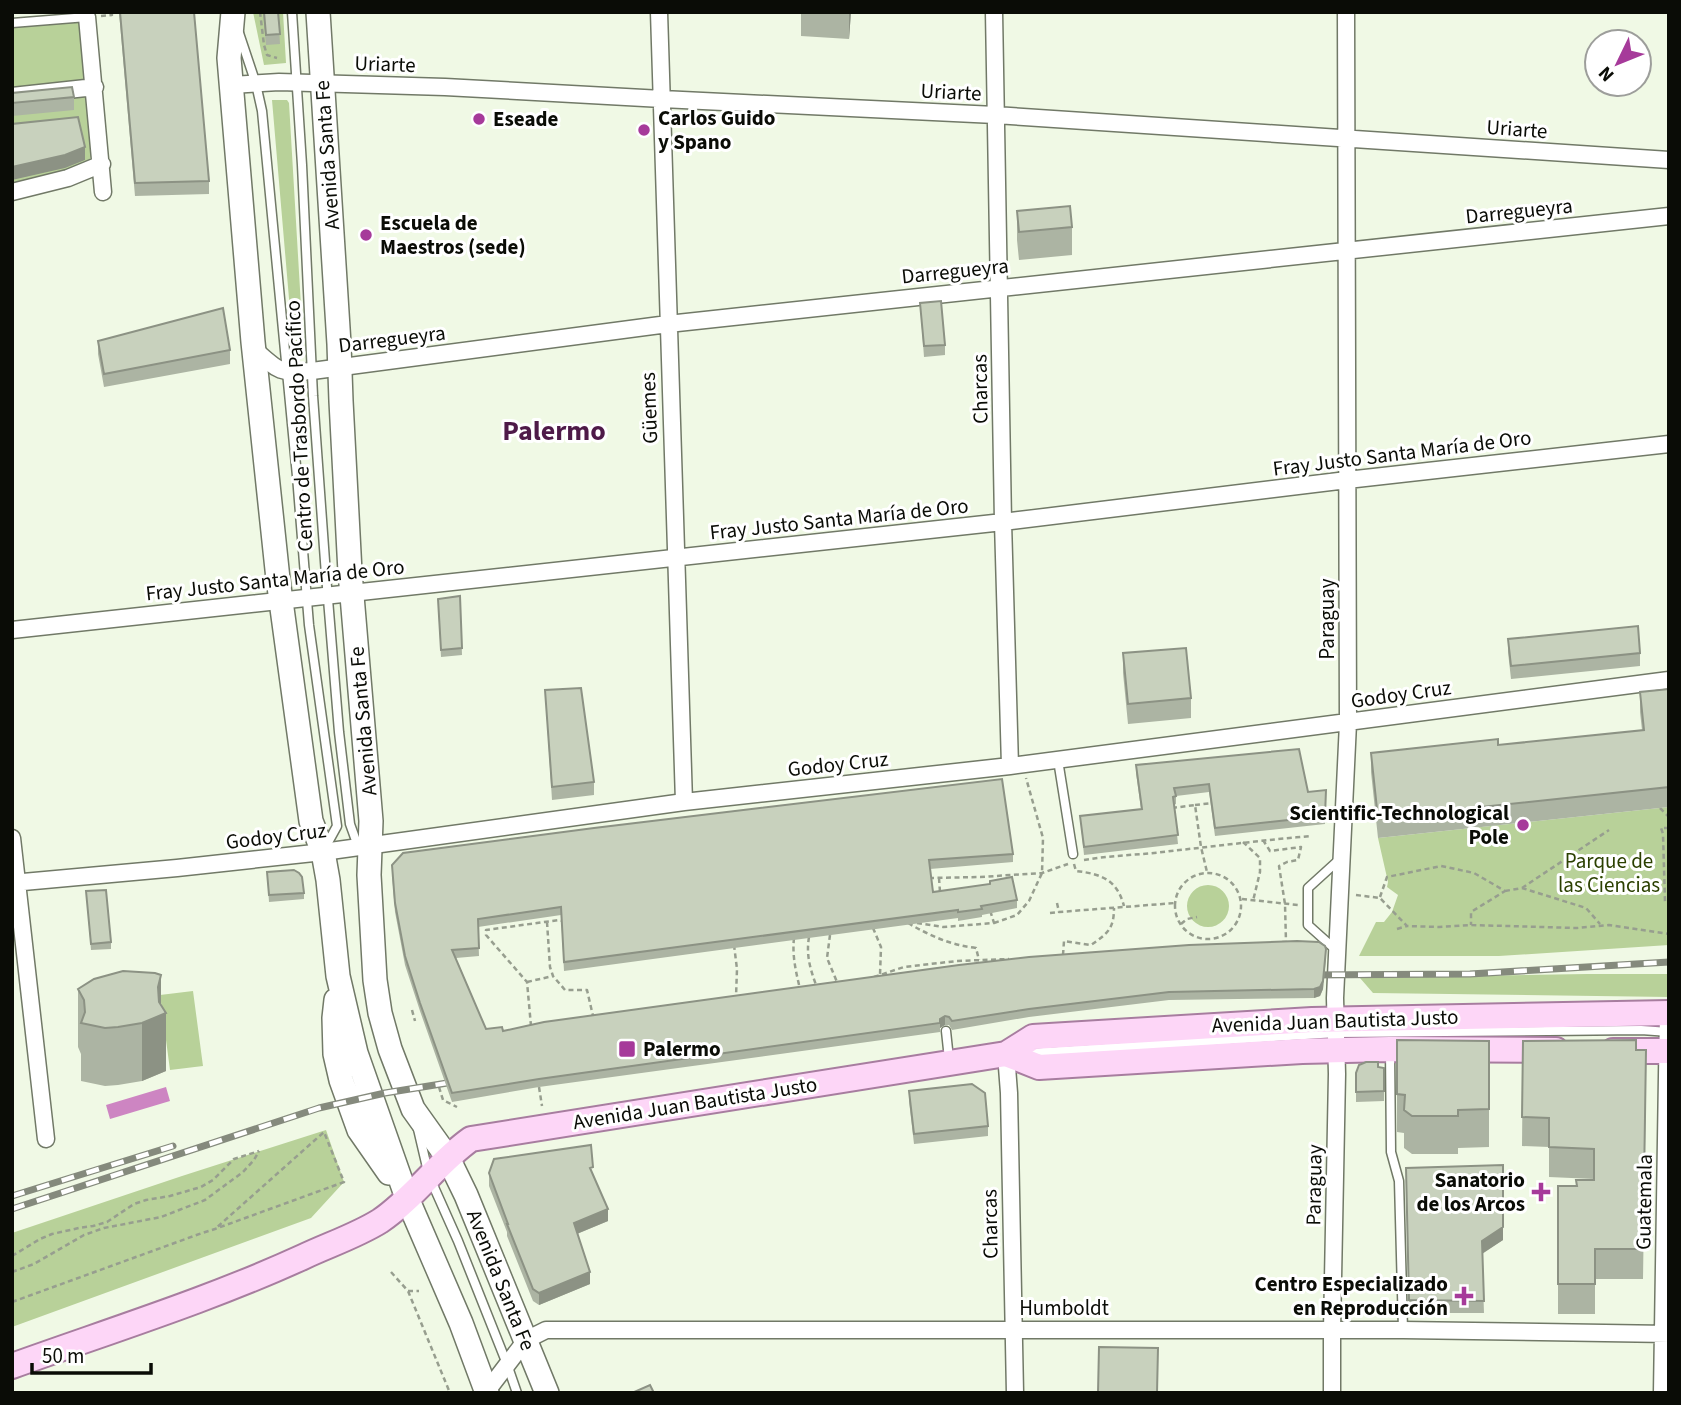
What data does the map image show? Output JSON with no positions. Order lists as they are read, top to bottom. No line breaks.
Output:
{"streets":{"main road":["Avenida Santa Fe","Avenida Juan Bautista Justo"],"street":["Uriarte","Darregueyra","Charcas","Güemes","Fray Justo Santa María de Oro","Paraguay","Godoy Cruz","Guatemala","Humboldt"],"lane":["Centro de Trasbordo Pacífico"]},"crossings":[["Uriarte","Avenida Santa Fe"],["Uriarte","Charcas"],["Uriarte","Güemes"],["Uriarte","Centro de Trasbordo Pacífico"],["Uriarte","Paraguay"],["Avenida Santa Fe","Darregueyra"],["Avenida Santa Fe","Centro de Trasbordo Pacífico"],["Avenida Santa Fe","Fray Justo Santa María de Oro"],["Avenida Santa Fe","Godoy Cruz"],["Avenida Santa Fe","Avenida Juan Bautista Justo"],["Avenida Santa Fe","Humboldt"],["Darregueyra","Charcas"],["Darregueyra","Güemes"],["Darregueyra","Centro de Trasbordo Pacífico"],["Darregueyra","Paraguay"],["Charcas","Fray Justo Santa María de Oro"],["Charcas","Godoy Cruz"],["Charcas","Avenida Juan Bautista Justo"],["Charcas","Humboldt"],["Güemes","Fray Justo Santa María de Oro"],["Güemes","Godoy Cruz"],["Centro de Trasbordo Pacífico","Fray Justo Santa María de Oro"],["Centro de Trasbordo Pacífico","Godoy Cruz"],["Fray Justo Santa María de Oro","Paraguay"],["Paraguay","Godoy Cruz"],["Paraguay","Avenida Juan Bautista Justo"],["Paraguay","Humboldt"],["Avenida Juan Bautista Justo","Guatemala"],["Guatemala","Humboldt"]],"districts":["Palermo"],"parks":["Parque de las Ciencias"],"places":{"other":["Eseade","Carlos Guido y Spano","Escuela de Maestros (sede)","Scientific-Technological Pole"],"transit":["Palermo"],"health":["Sanatorio de los Arcos","Centro Especializado en Reproducción"]},"scale_bar":"50 m","north":"bottom left"}
